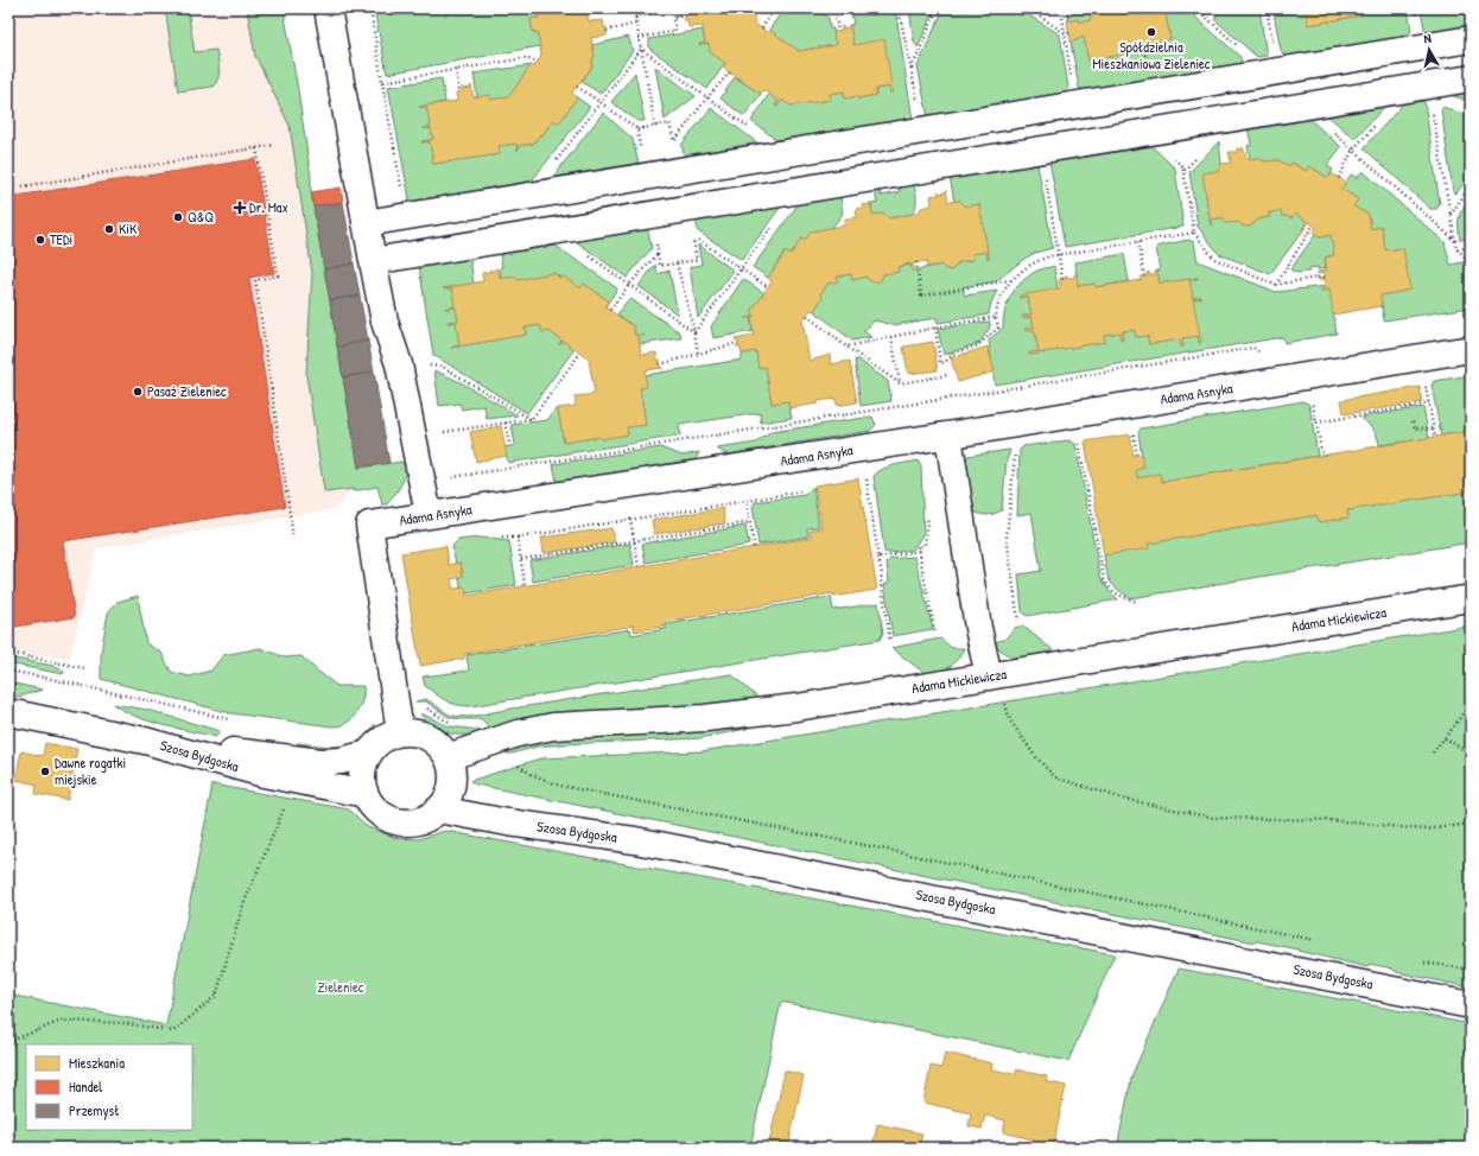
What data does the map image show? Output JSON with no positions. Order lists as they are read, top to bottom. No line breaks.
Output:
{"streets":{"street":["Adama Asnyka","Adama Mickiewicza","Szosa Bydgoska"]},"crossings":[["Adama Asnyka","Adama Mickiewicza"],["Adama Asnyka","Szosa Bydgoska"],["Adama Mickiewicza","Szosa Bydgoska"]],"parks":["Zieleniec"],"places":{"other":["Spółdzielnia Mieszkaniowa Zieleniec","Q&Q","KiK","TEDi","Pasaż Zieleniec","Dawne rogatki miejskie"],"health":["Dr. Max"]},"legend":["Mieszkania","Handel","Przemysł"],"north":"top"}
